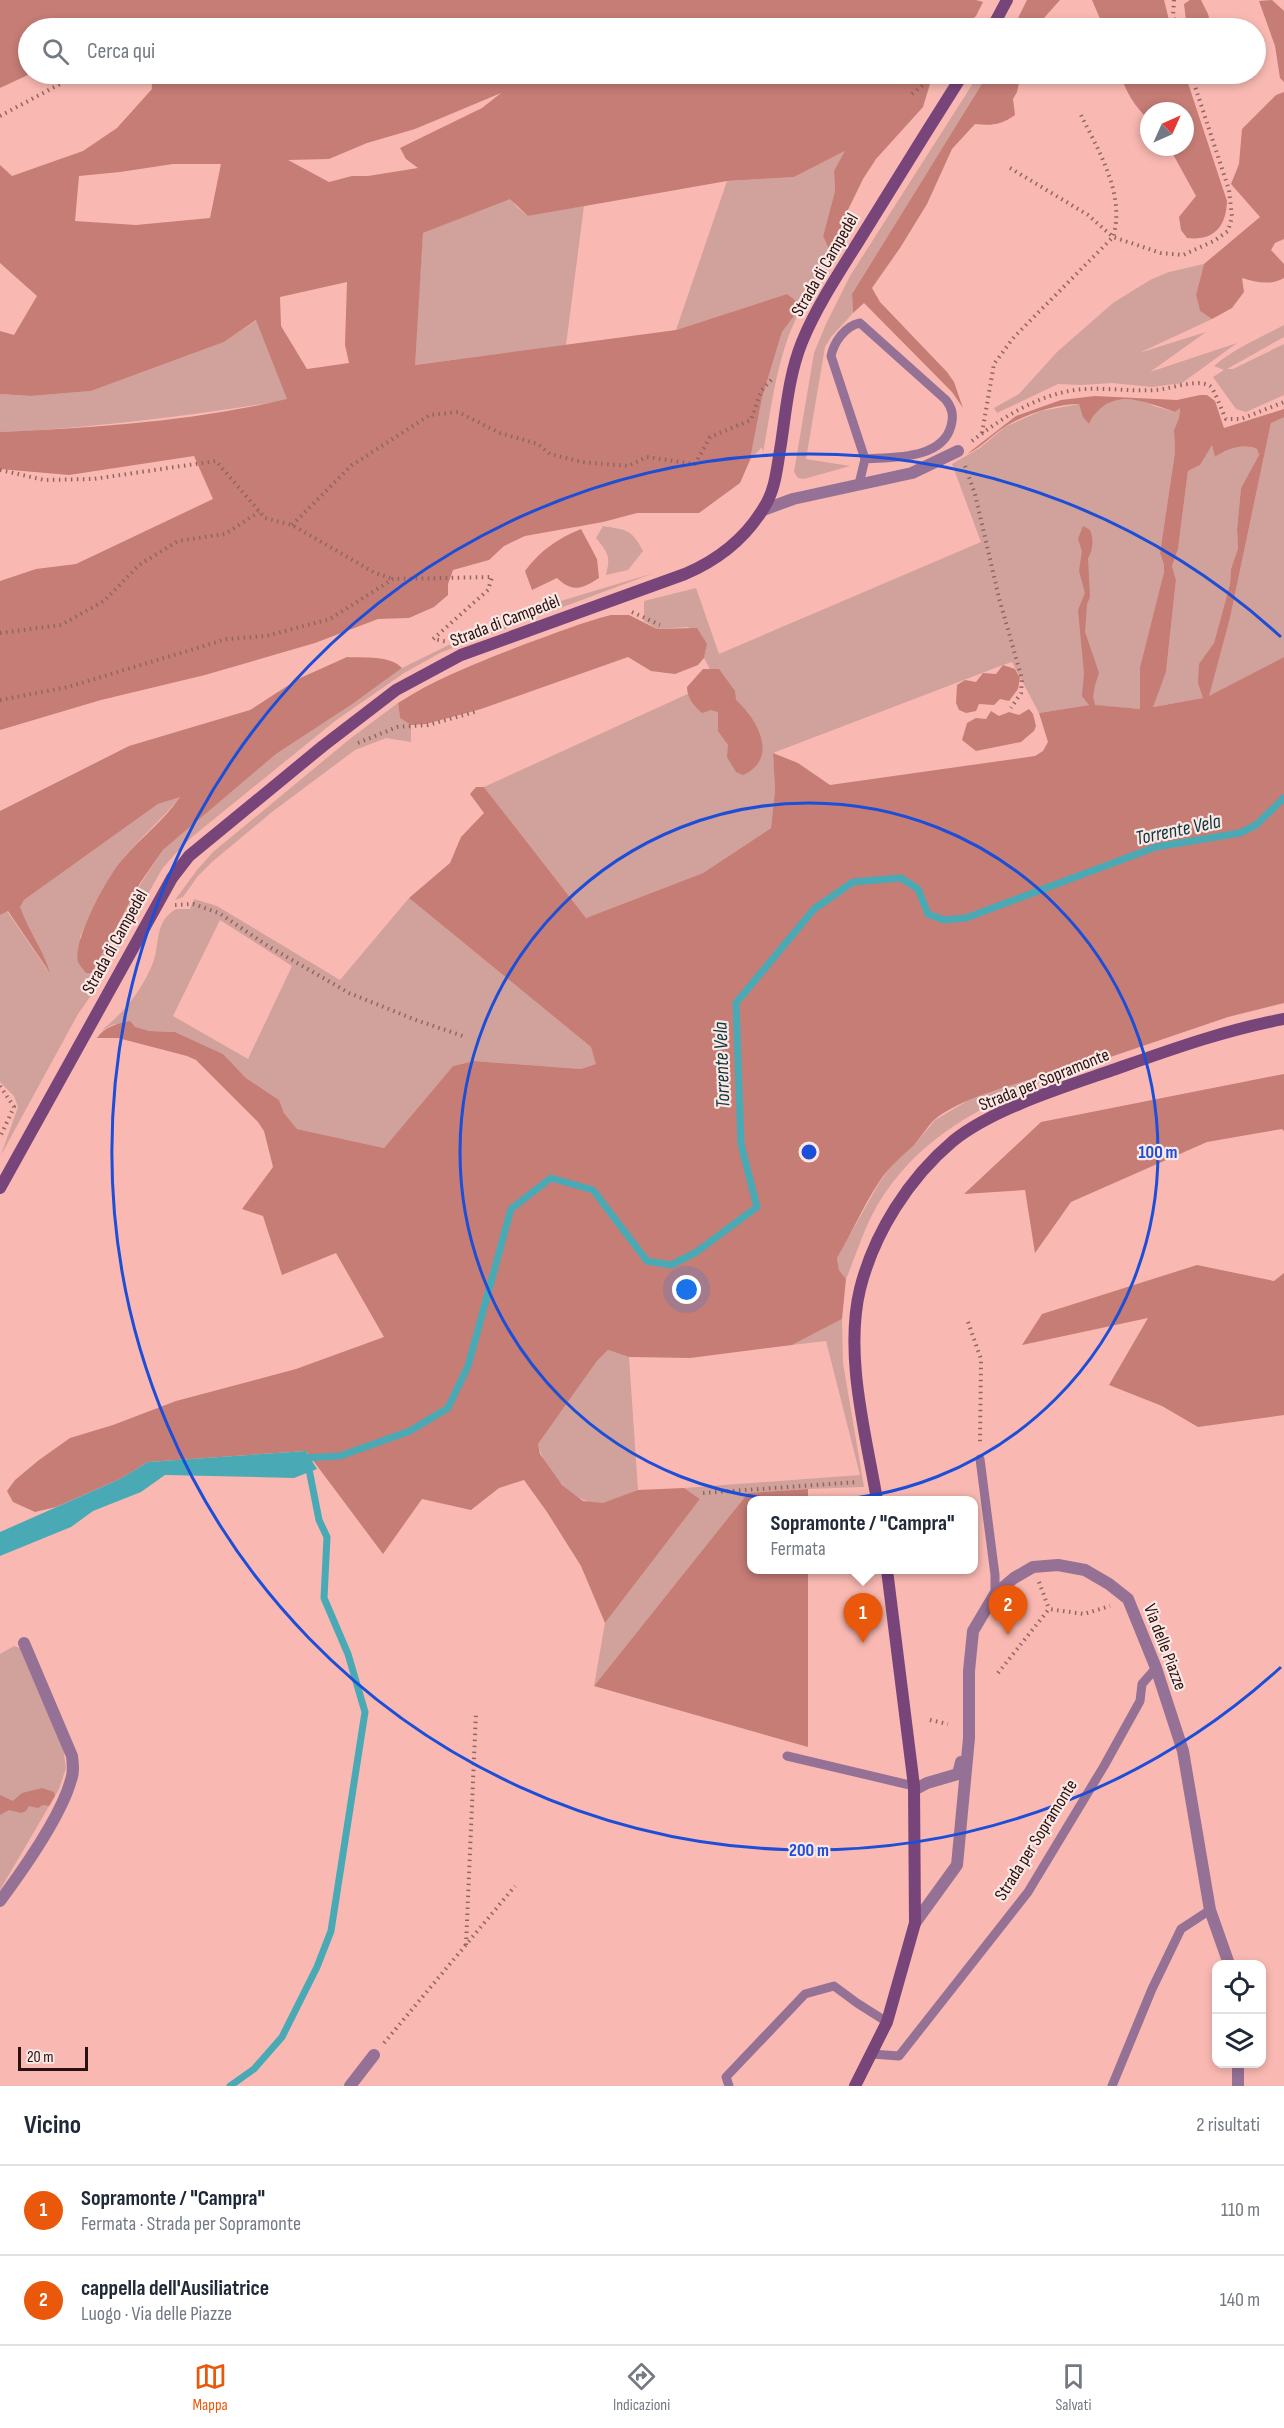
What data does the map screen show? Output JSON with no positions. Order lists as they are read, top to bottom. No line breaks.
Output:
{"streets":{"street":["Strada di Campedèl","Strada per Sopramonte","Via delle Piazze"]},"crossings":[["Strada per Sopramonte","Via delle Piazze"]],"water":["Torrente Vela"],"scale_bar":"20 m","north":"top right","page":{"search":"Cerca qui","popup":["Sopramonte / \"Campra\"","Fermata"],"pins":["2","1"],"scale":"20 m","heading":["Vicino","2 risultati"],"list":[{"mark":"1","name":"Sopramonte / \"Campra\"","note":"Fermata · Strada per Sopramonte","value":"110 m"},{"mark":"2","name":"cappella dell'Ausiliatrice","note":"Luogo · Via delle Piazze","value":"140 m"}],"nav":["Mappa","Indicazioni","Salvati"]},"rings":["100 m","200 m"]}
